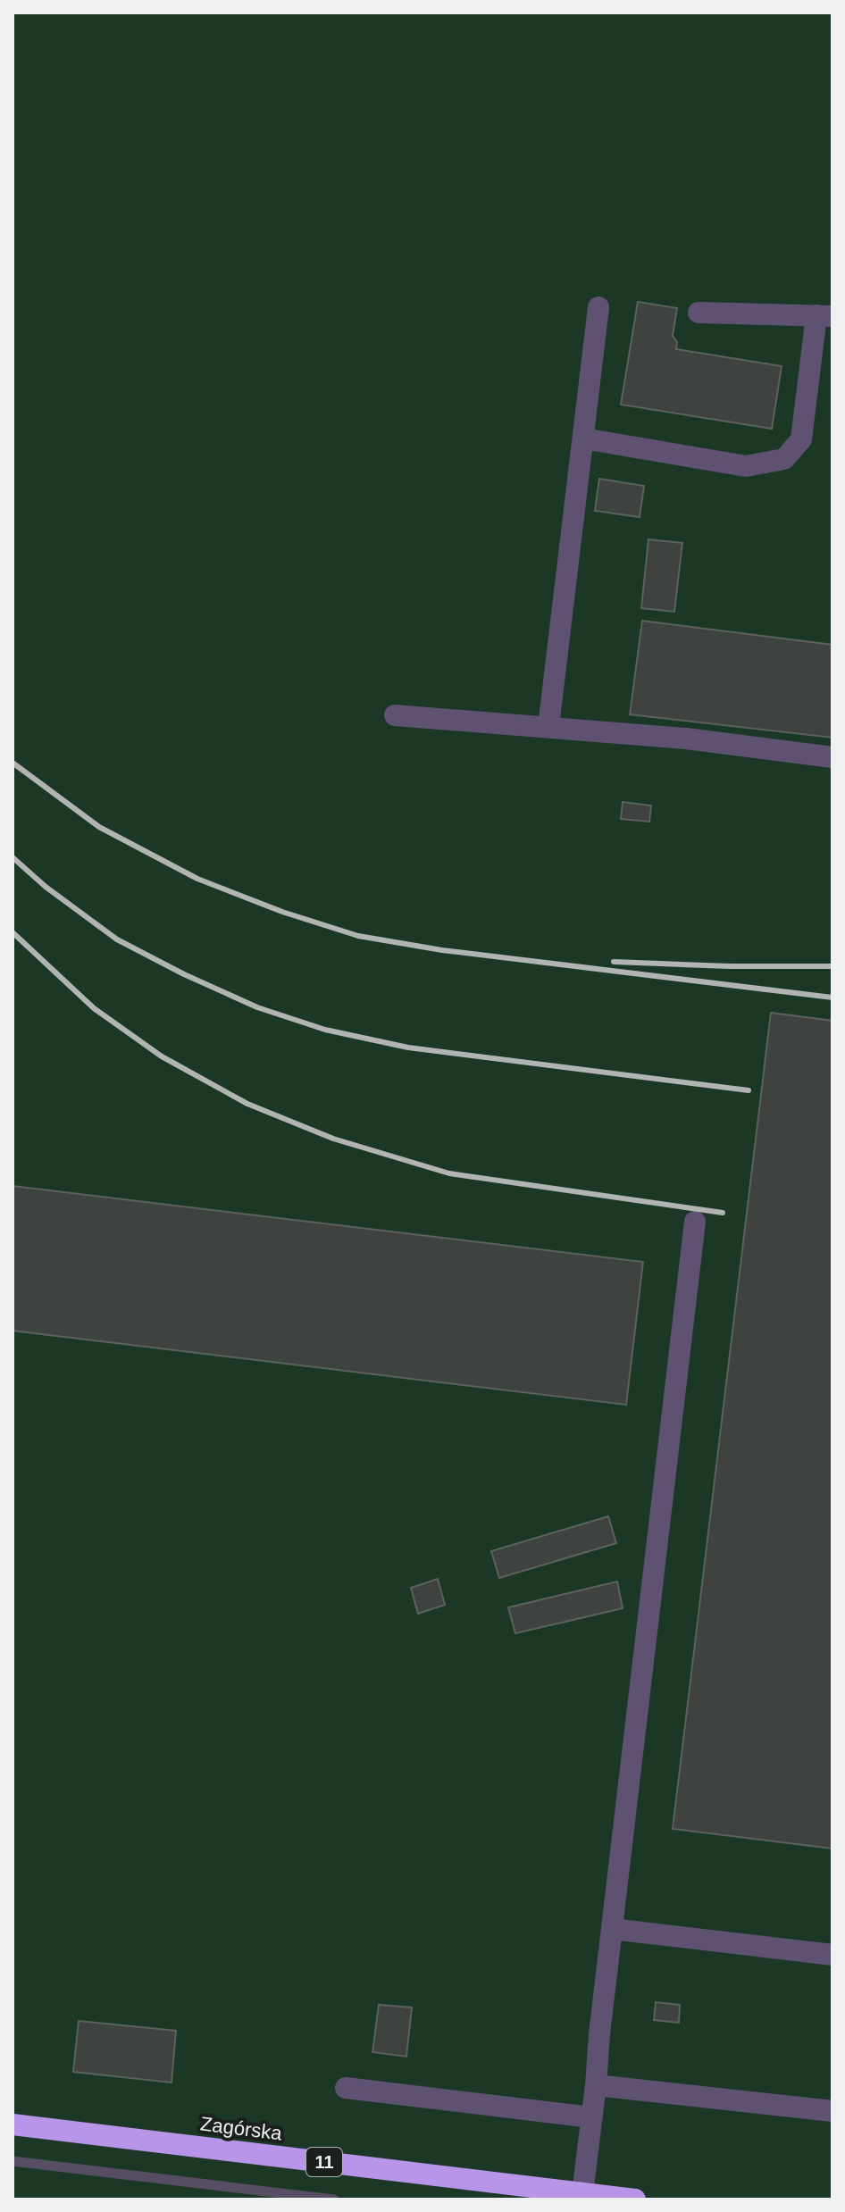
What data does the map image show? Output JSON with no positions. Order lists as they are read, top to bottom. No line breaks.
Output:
{"streets":{"highway":["Zagórska","11"]}}
